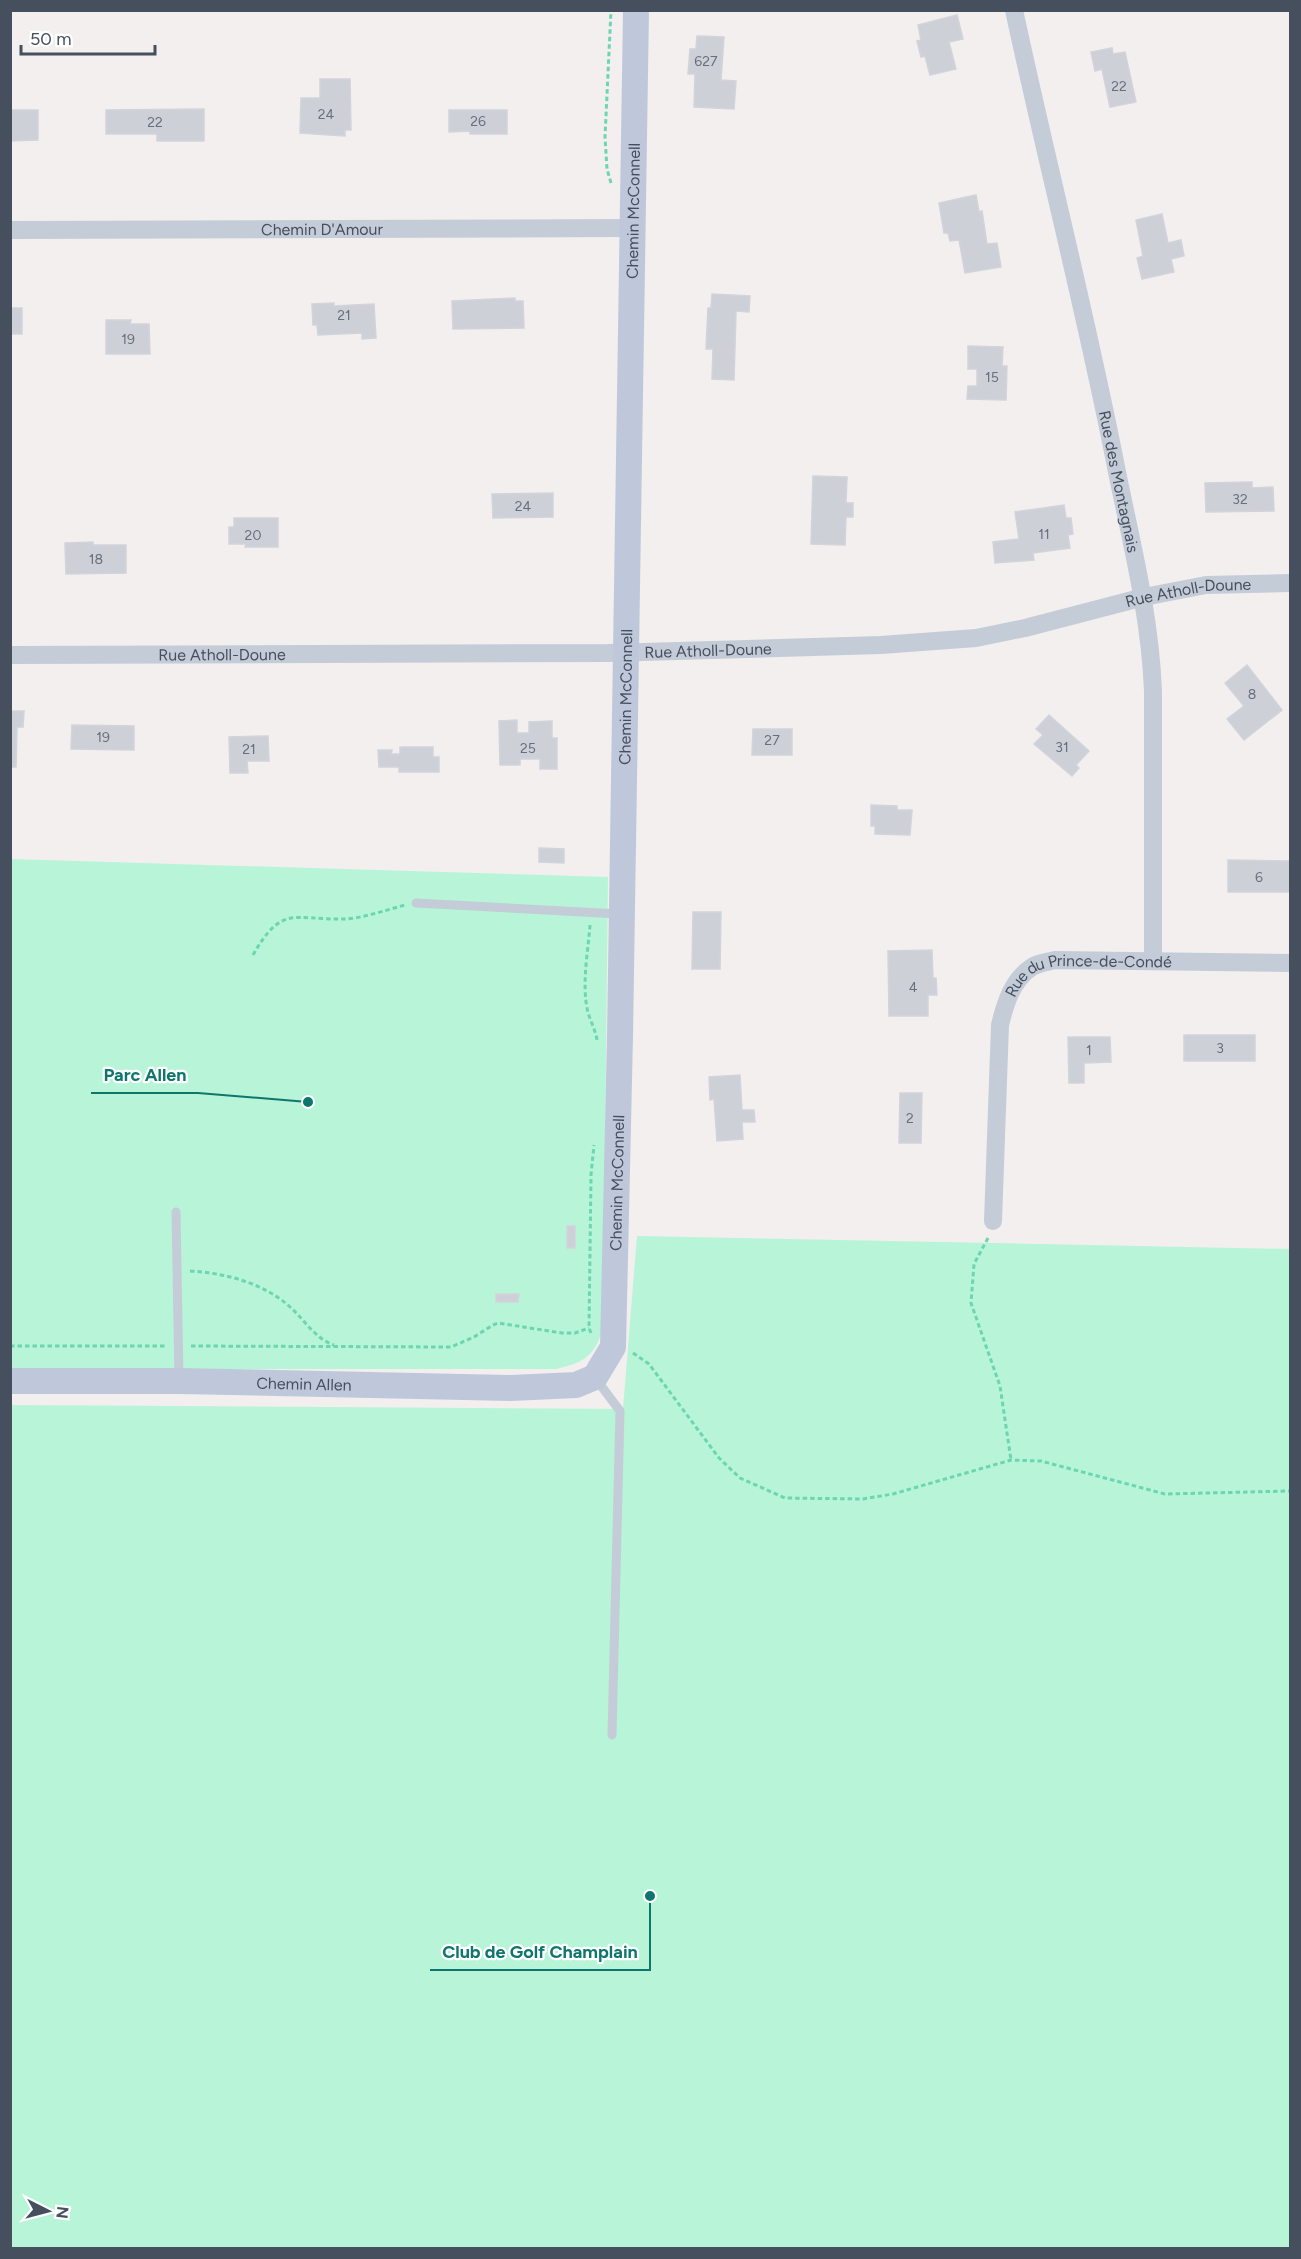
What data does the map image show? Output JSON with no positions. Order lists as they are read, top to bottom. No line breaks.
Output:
{"streets":{"street":["Chemin McConnell","Chemin D'Amour","Rue des Montagnais","Rue Atholl-Doune","Rue du Prince-de-Condé","Chemin Allen"]},"crossings":[["Chemin McConnell","Chemin D'Amour"],["Chemin McConnell","Rue Atholl-Doune"],["Chemin McConnell","Chemin Allen"],["Rue des Montagnais","Rue Atholl-Doune"],["Rue des Montagnais","Rue du Prince-de-Condé"]],"places":["Parc Allen","Club de Golf Champlain"],"house_numbers":["627","22","24","26","22","21","19","15","32","24","11","20","18","8","19","27","31","25","21","6","4","3","1","2"],"scale_bar":"50 m","north":"right"}
